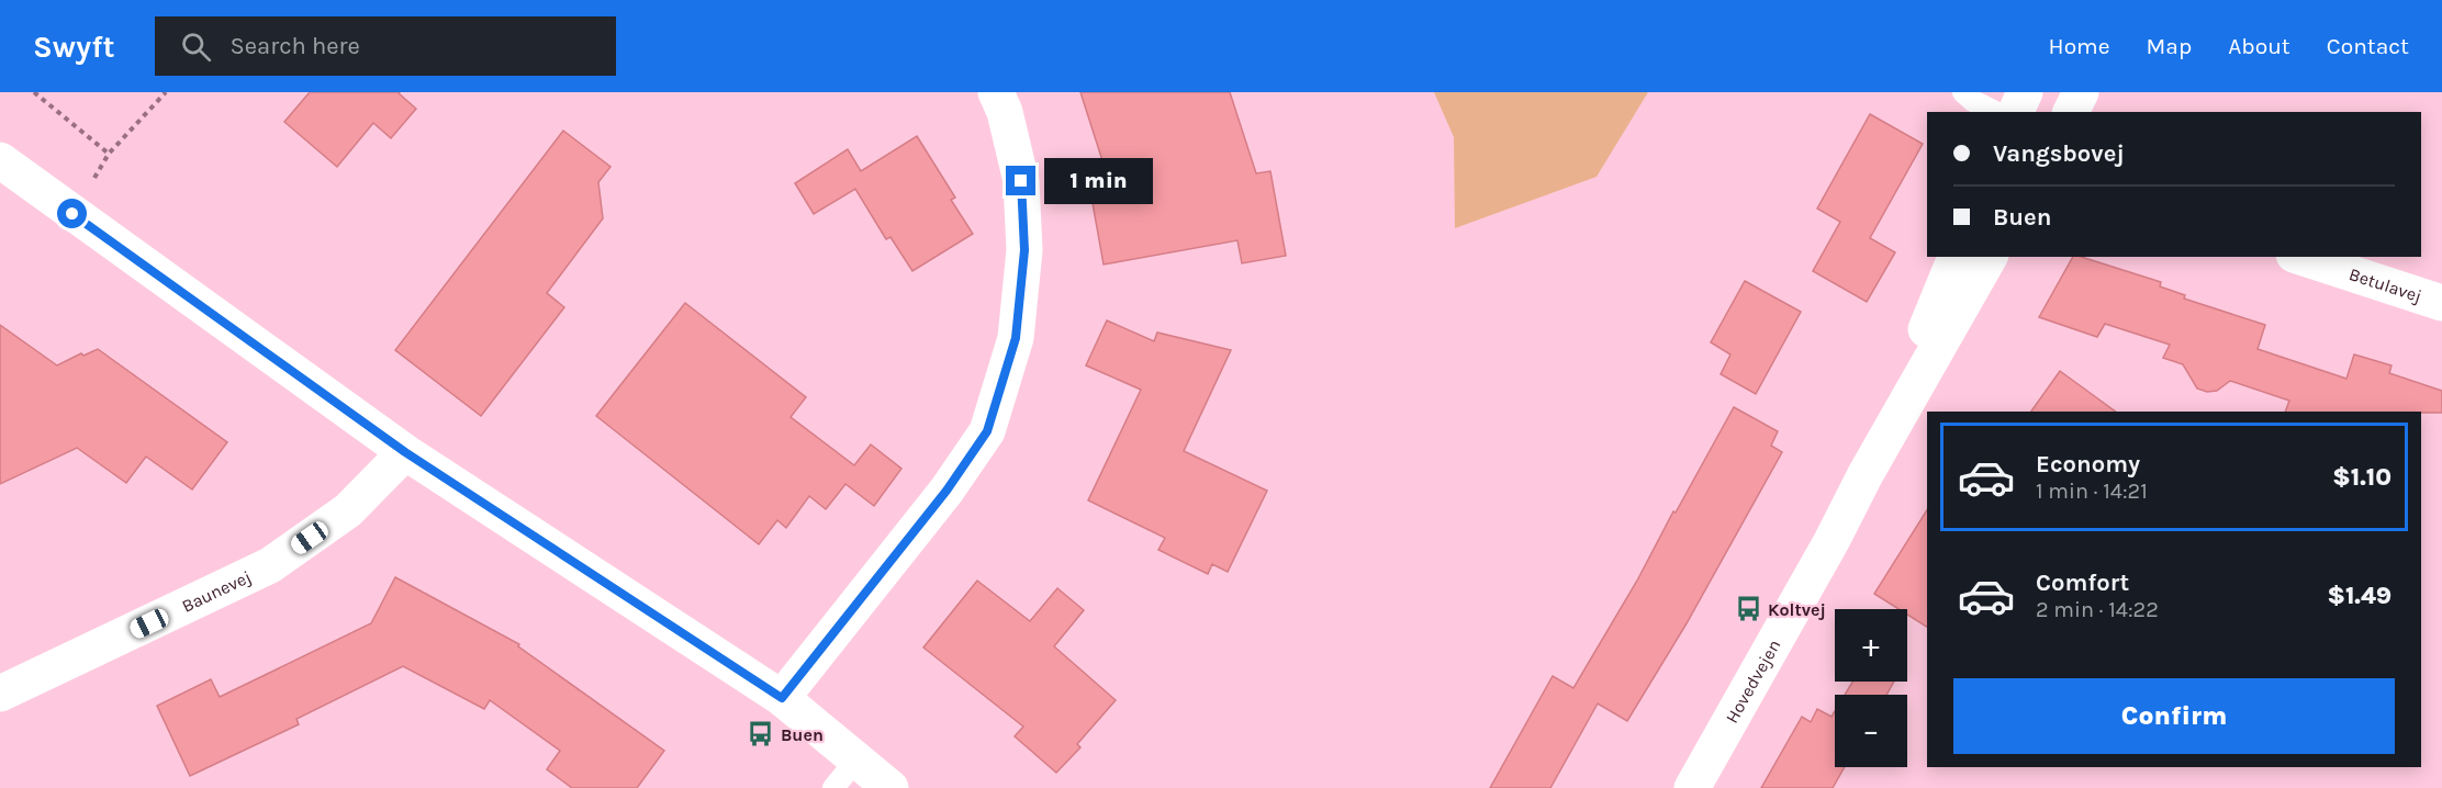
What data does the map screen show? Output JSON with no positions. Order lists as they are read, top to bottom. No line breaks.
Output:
{"streets":{"street":["Betulavej","Baunevej","Hovedvejen"]},"places":{"bus stop":["Koltvej","Buen"]},"page":{"header":"Swyft","search":"Search here","nav":["Home","Map","About","Contact"],"banner":["Vangsbovej","Buen"],"bubble":"1 min","list":[{"name":"Economy","note":"1 min · 14:21","value":"$1.10"},{"name":"Comfort","note":"2 min · 14:22","value":"$1.49"}],"map_buttons":["+","−"],"buttons":"Confirm"}}
